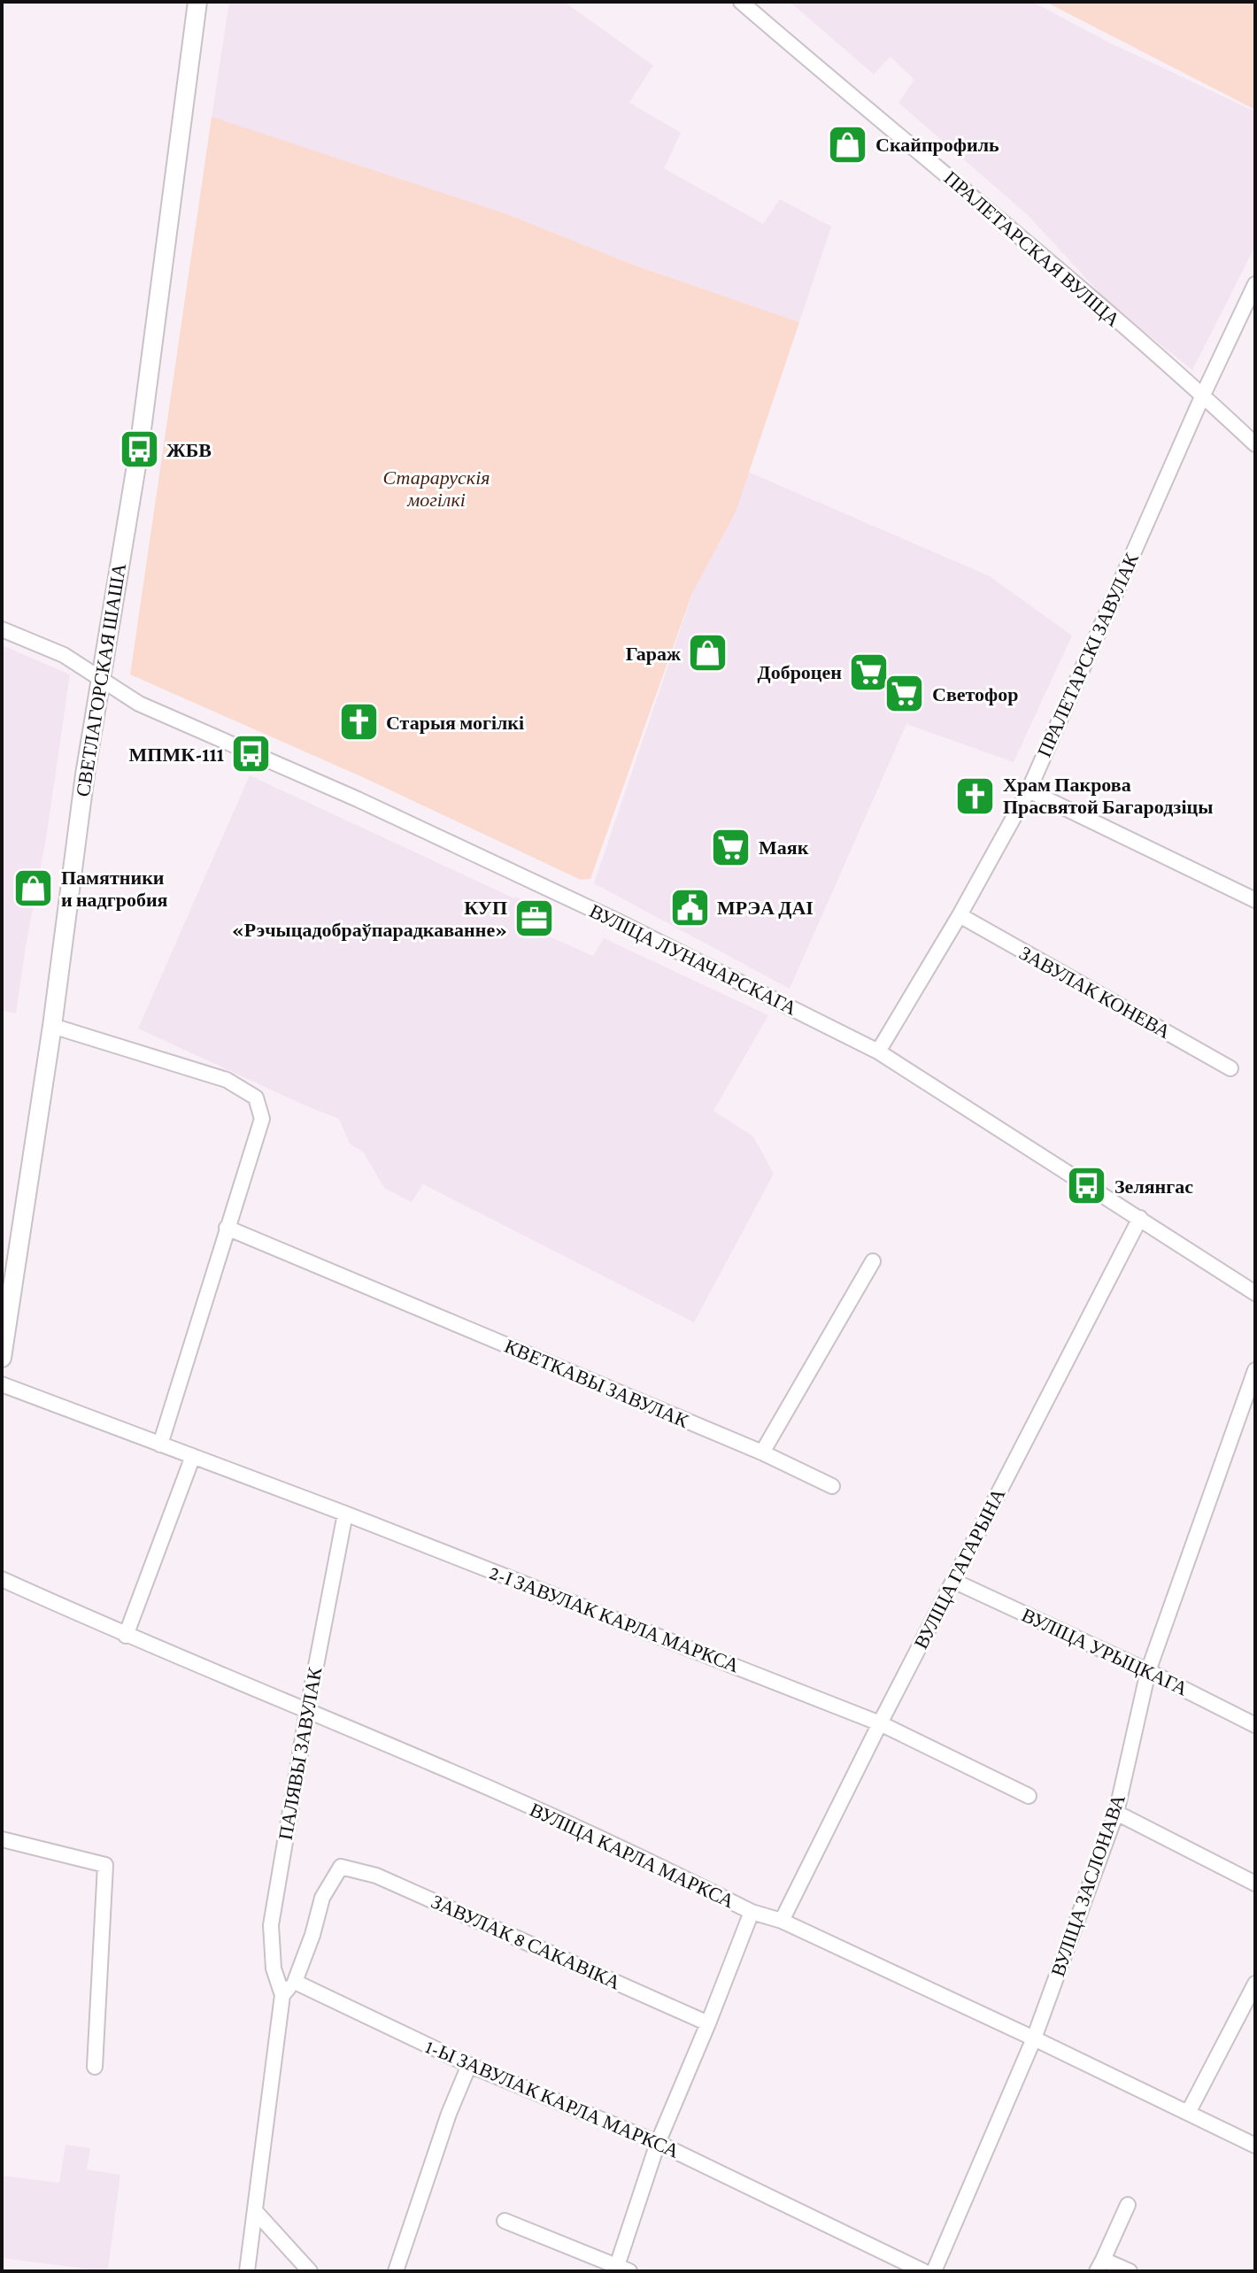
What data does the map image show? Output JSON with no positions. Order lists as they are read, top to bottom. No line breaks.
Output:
{"streets":{"main road":["СВЕТЛАГОРСКАЯ ШАША"],"street":["ПРАЛЕТАРСКАЯ ВУЛІЦА","ПРАЛЕТАРСКІ ЗАВУЛАК","ВУЛІЦА ЛУНАЧАРСКАГА","ЗАВУЛАК КОНЕВА","КВЕТКАВЫ ЗАВУЛАК","ВУЛІЦА ГАГАРЫНА","2-І ЗАВУЛАК КАРЛА МАРКСА","ВУЛІЦА УРЫЦКАГА","ПАЛЯВЫ ЗАВУЛАК","ВУЛІЦА КАРЛА МАРКСА","ВУЛІЦА ЗАСЛОНАВА","ЗАВУЛАК 8 САКАВІКА","1-Ы ЗАВУЛАК КАРЛА МАРКСА"]},"crossings":[["ПРАЛЕТАРСКАЯ ВУЛІЦА","ПРАЛЕТАРСКІ ЗАВУЛАК"],["ПРАЛЕТАРСКІ ЗАВУЛАК","ВУЛІЦА ЛУНАЧАРСКАГА"],["ПРАЛЕТАРСКІ ЗАВУЛАК","ЗАВУЛАК КОНЕВА"],["СВЕТЛАГОРСКАЯ ШАША","ВУЛІЦА ЛУНАЧАРСКАГА"],["ВУЛІЦА ЛУНАЧАРСКАГА","ВУЛІЦА ГАГАРЫНА"],["ВУЛІЦА ГАГАРЫНА","2-І ЗАВУЛАК КАРЛА МАРКСА"],["ВУЛІЦА ГАГАРЫНА","ВУЛІЦА УРЫЦКАГА"],["ВУЛІЦА ГАГАРЫНА","ВУЛІЦА КАРЛА МАРКСА"],["2-І ЗАВУЛАК КАРЛА МАРКСА","ПАЛЯВЫ ЗАВУЛАК"],["ВУЛІЦА УРЫЦКАГА","ВУЛІЦА ЗАСЛОНАВА"],["ПАЛЯВЫ ЗАВУЛАК","ВУЛІЦА КАРЛА МАРКСА"],["ВУЛІЦА КАРЛА МАРКСА","ВУЛІЦА ЗАСЛОНАВА"],["ЗАВУЛАК 8 САКАВІКА","1-Ы ЗАВУЛАК КАРЛА МАРКСА"]],"parks":["Старарускія могілкі"],"places":{"shop":["Скайпрофиль","Гараж","Памятники и надгробия"],"bus stop":["ЖБВ","МПМК-111","Зелянгас"],"supermarket":["Доброцен","Светофор","Маяк"],"church":["Старыя могілкі","Храм Пакрова Прасвятой Багародзіцы"],"public building":["МРЭА ДАІ"],"office":["КУП «Рэчыцадобраўпарадкаванне»"]}}
